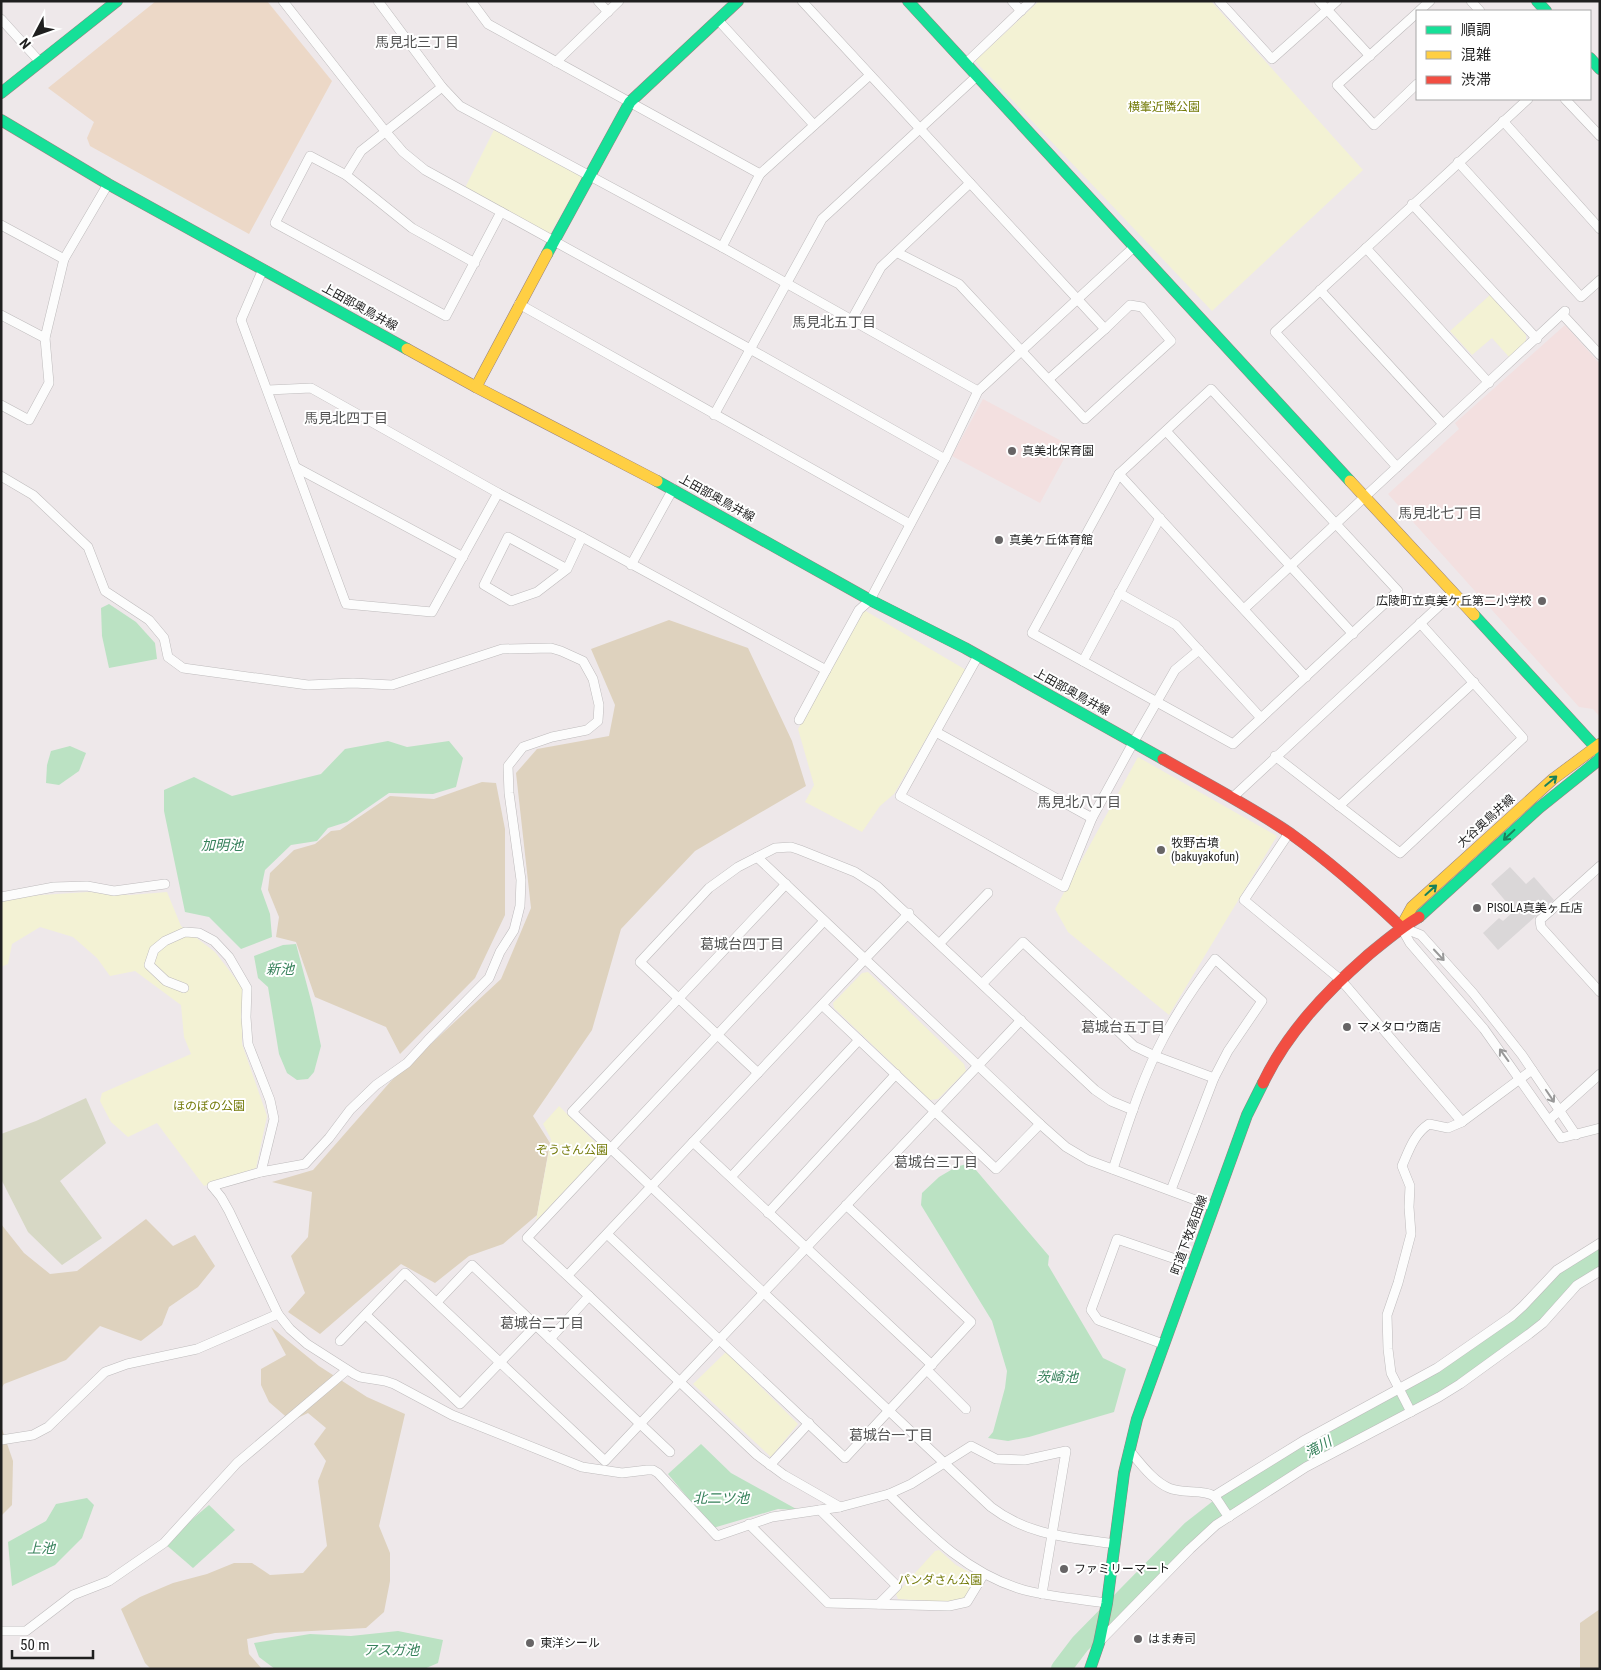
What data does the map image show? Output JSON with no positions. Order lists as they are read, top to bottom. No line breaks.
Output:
{"streets":{"street":["上田部奥鳥井線","大谷奥鳥井線","町道下牧高田線"]},"crossings":[["上田部奥鳥井線","大谷奥鳥井線"],["上田部奥鳥井線","町道下牧高田線"],["大谷奥鳥井線","町道下牧高田線"]],"districts":["馬見北三丁目","馬見北五丁目","馬見北四丁目","馬見北七丁目","馬見北八丁目","葛城台四丁目","葛城台五丁目","葛城台三丁目","葛城台二丁目","葛城台一丁目"],"water":["加明池","新池","茨崎池","滝川","北二ツ池","上池","アスガ池"],"parks":["横峯近隣公園","ほのぼの公園","ぞうさん公園","パンダさん公園"],"places":["真美北保育園","真美ケ丘体育館","広陵町立真美ケ丘第二小学校","牧野古墳 (bakuyakofun)","PISOLA真美ヶ丘店","マメタロウ商店","ファミリーマート","はま寿司","東洋シール"],"legend":["順調","混雑","渋滞"],"scale_bar":"50 m","north":"bottom left"}
